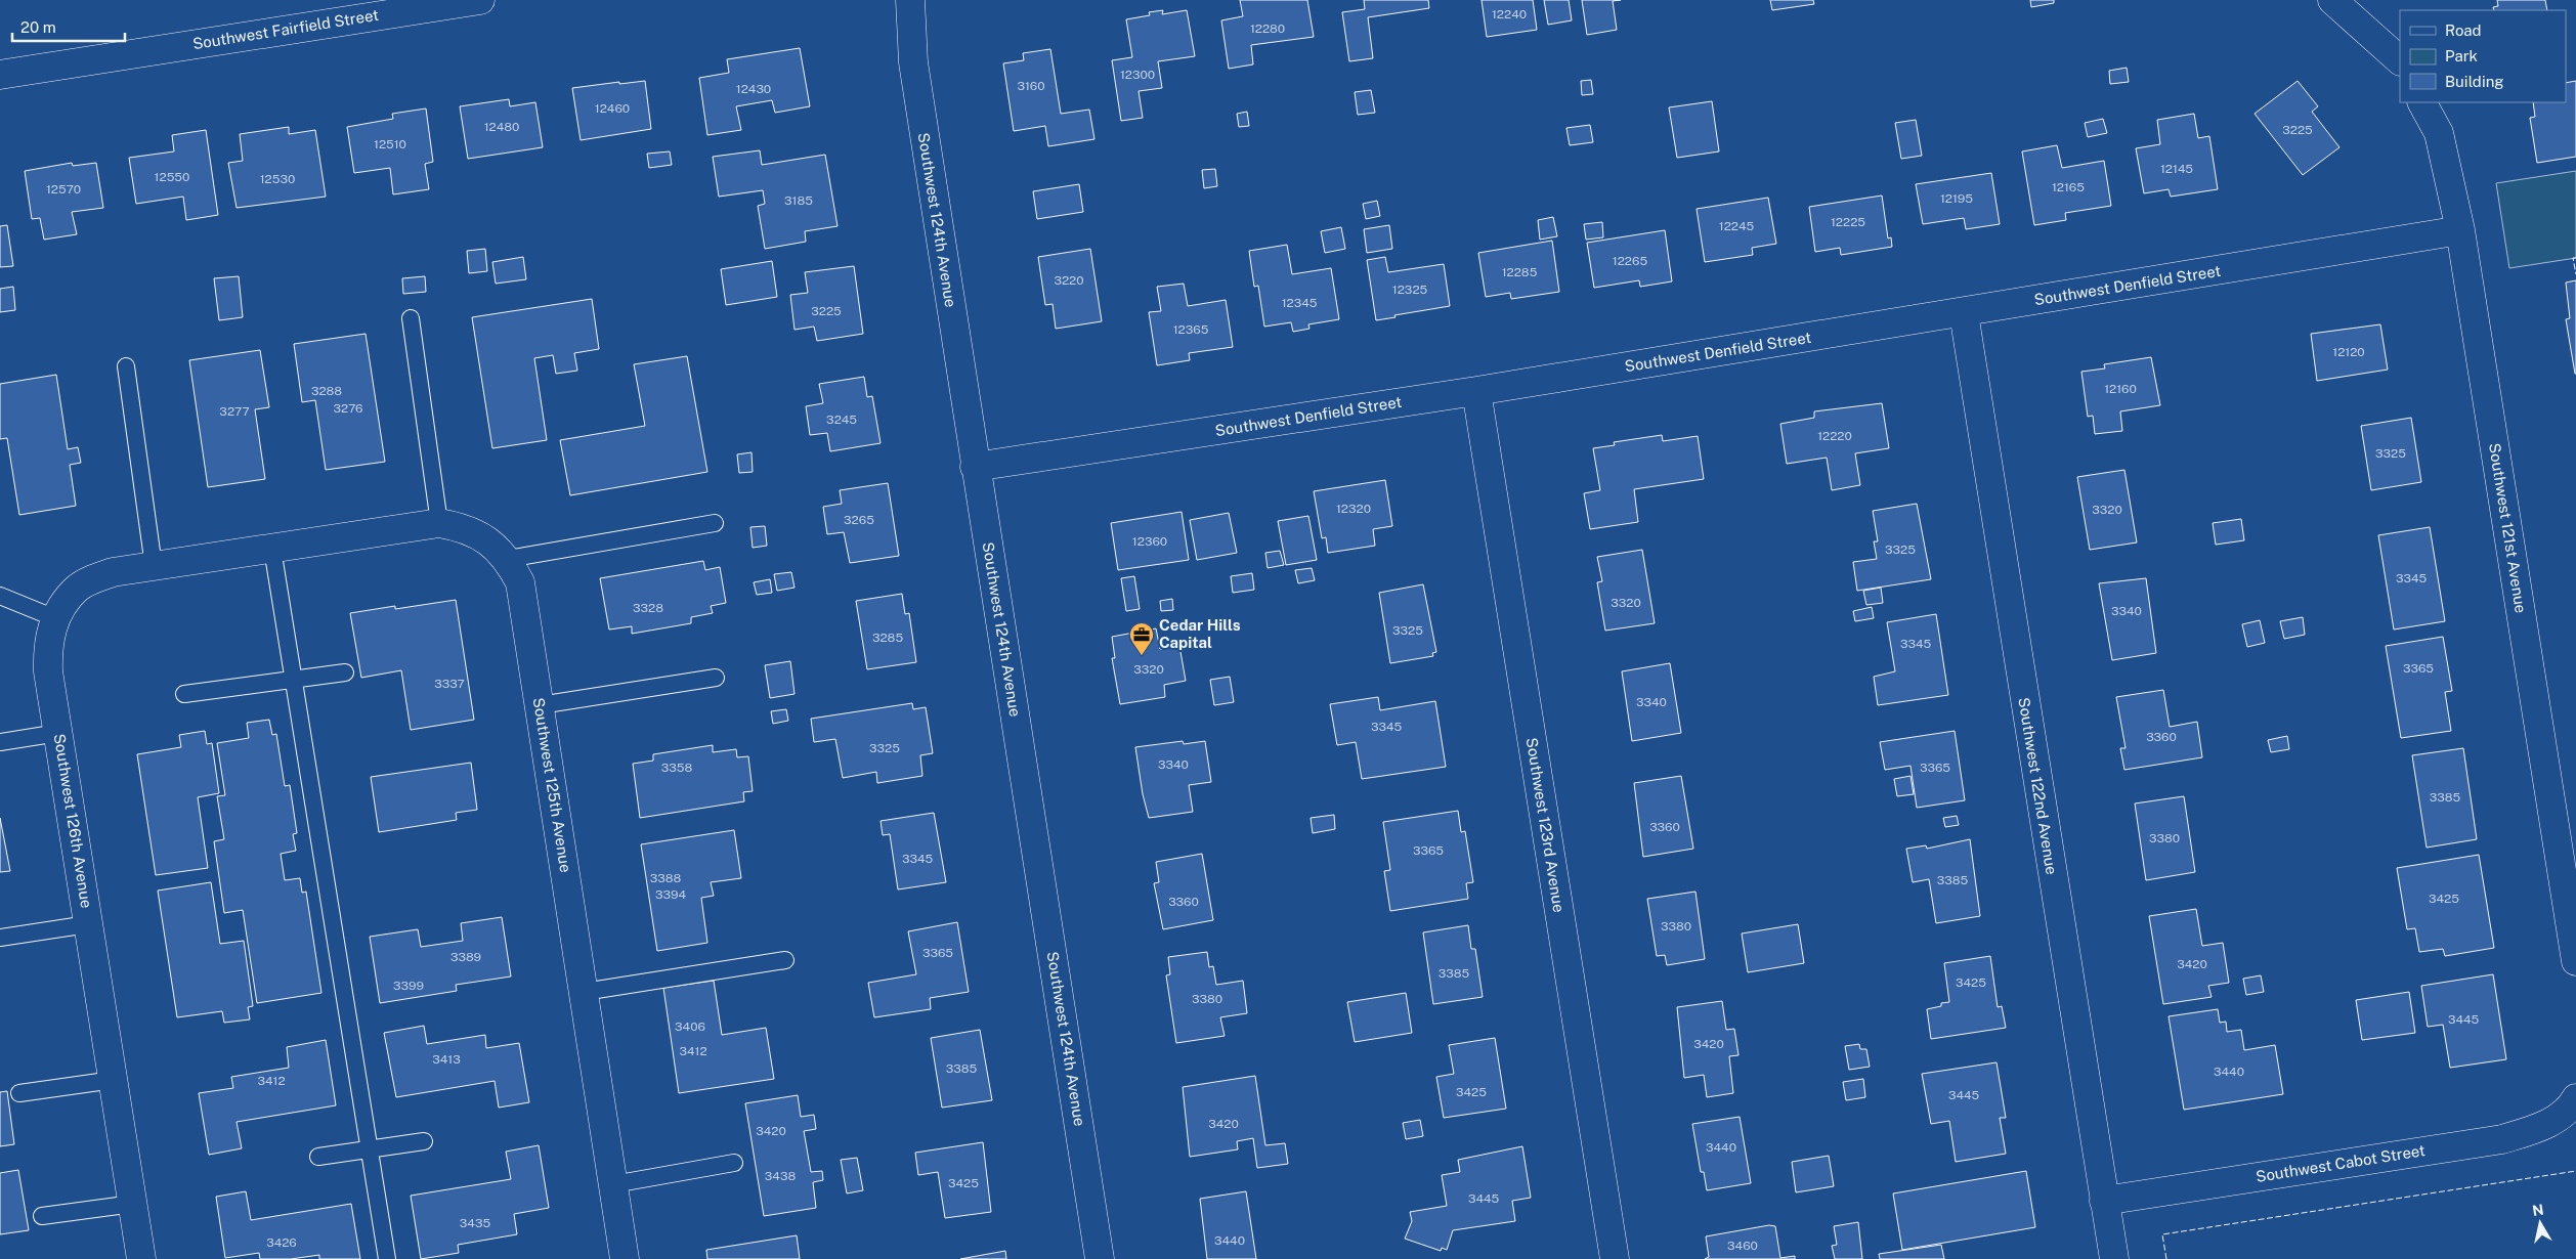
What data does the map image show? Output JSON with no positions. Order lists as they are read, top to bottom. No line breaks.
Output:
{"streets":{"street":["Southwest Fairfield Street","Southwest 124th Avenue","Southwest Denfield Street","Southwest 121st Avenue","Southwest 125th Avenue","Southwest 122nd Avenue","Southwest 126th Avenue","Southwest 123rd Avenue","Southwest Cabot Street"]},"crossings":[["Southwest 124th Avenue","Southwest Denfield Street"],["Southwest Denfield Street","Southwest 121st Avenue"],["Southwest Denfield Street","Southwest 122nd Avenue"],["Southwest Denfield Street","Southwest 123rd Avenue"],["Southwest 125th Avenue","Southwest 126th Avenue"],["Southwest 122nd Avenue","Southwest Cabot Street"]],"places":{"office":["Cedar Hills Capital"]},"house_numbers":["12240","12280","12300","3160","12430","12460","12480","3225","12510","12145","12550","12530","12165","12570","12195","3185","12225","12245","12265","12285","3220","12325","12345","3225","12365","12120","12160","3288","3276","3277","3245","12220","3325","12320","3320","3265","12360","3325","3345","3320","3328","3340","3325","3285","3345","3365","3320","3337","3340","3345","3360","3325","3340","3358","3365","3385","3360","3380","3365","3345","3388","3385","3394","3425","3360","3380","3365","3389","3420","3385","3425","3399","3380","3445","3406","3420","3412","3413","3385","3440","3412","3425","3445","3420","3420","3440","3438","3425","3445","3435","3440","3426","3460"],"legend":["Road","Park","Building"],"scale_bar":"20 m","north":"top"}
